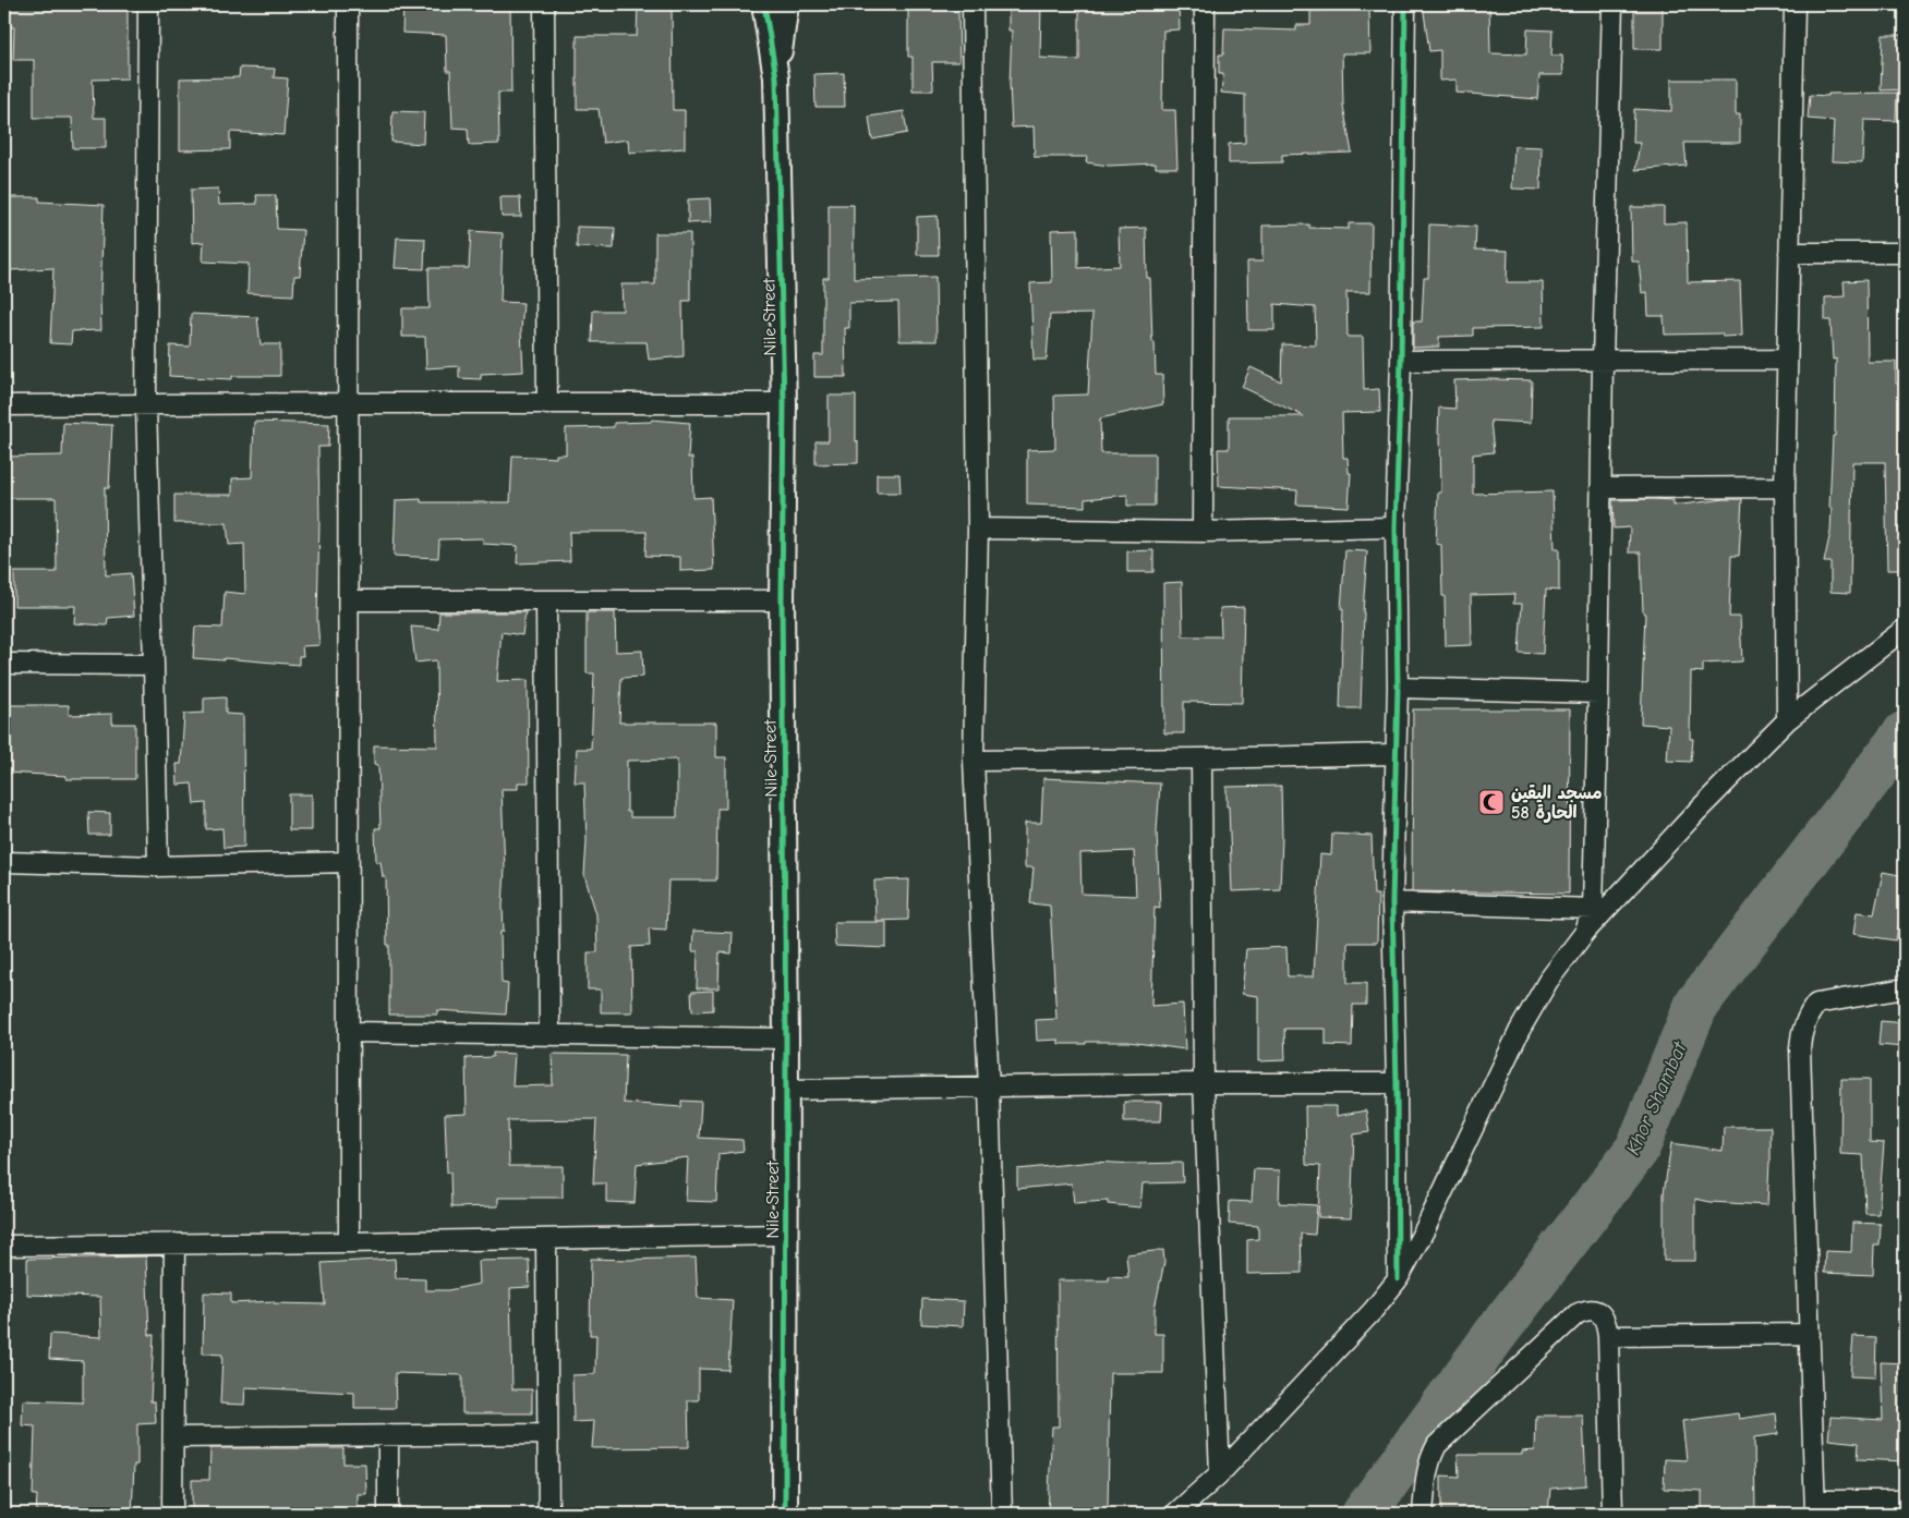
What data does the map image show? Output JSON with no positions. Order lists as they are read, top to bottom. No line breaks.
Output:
{"streets":{"street":["Nile Street"]},"water":["Khor Shambat"],"places":{"mosque":["مسجد اليقين الحارة 58"]}}
